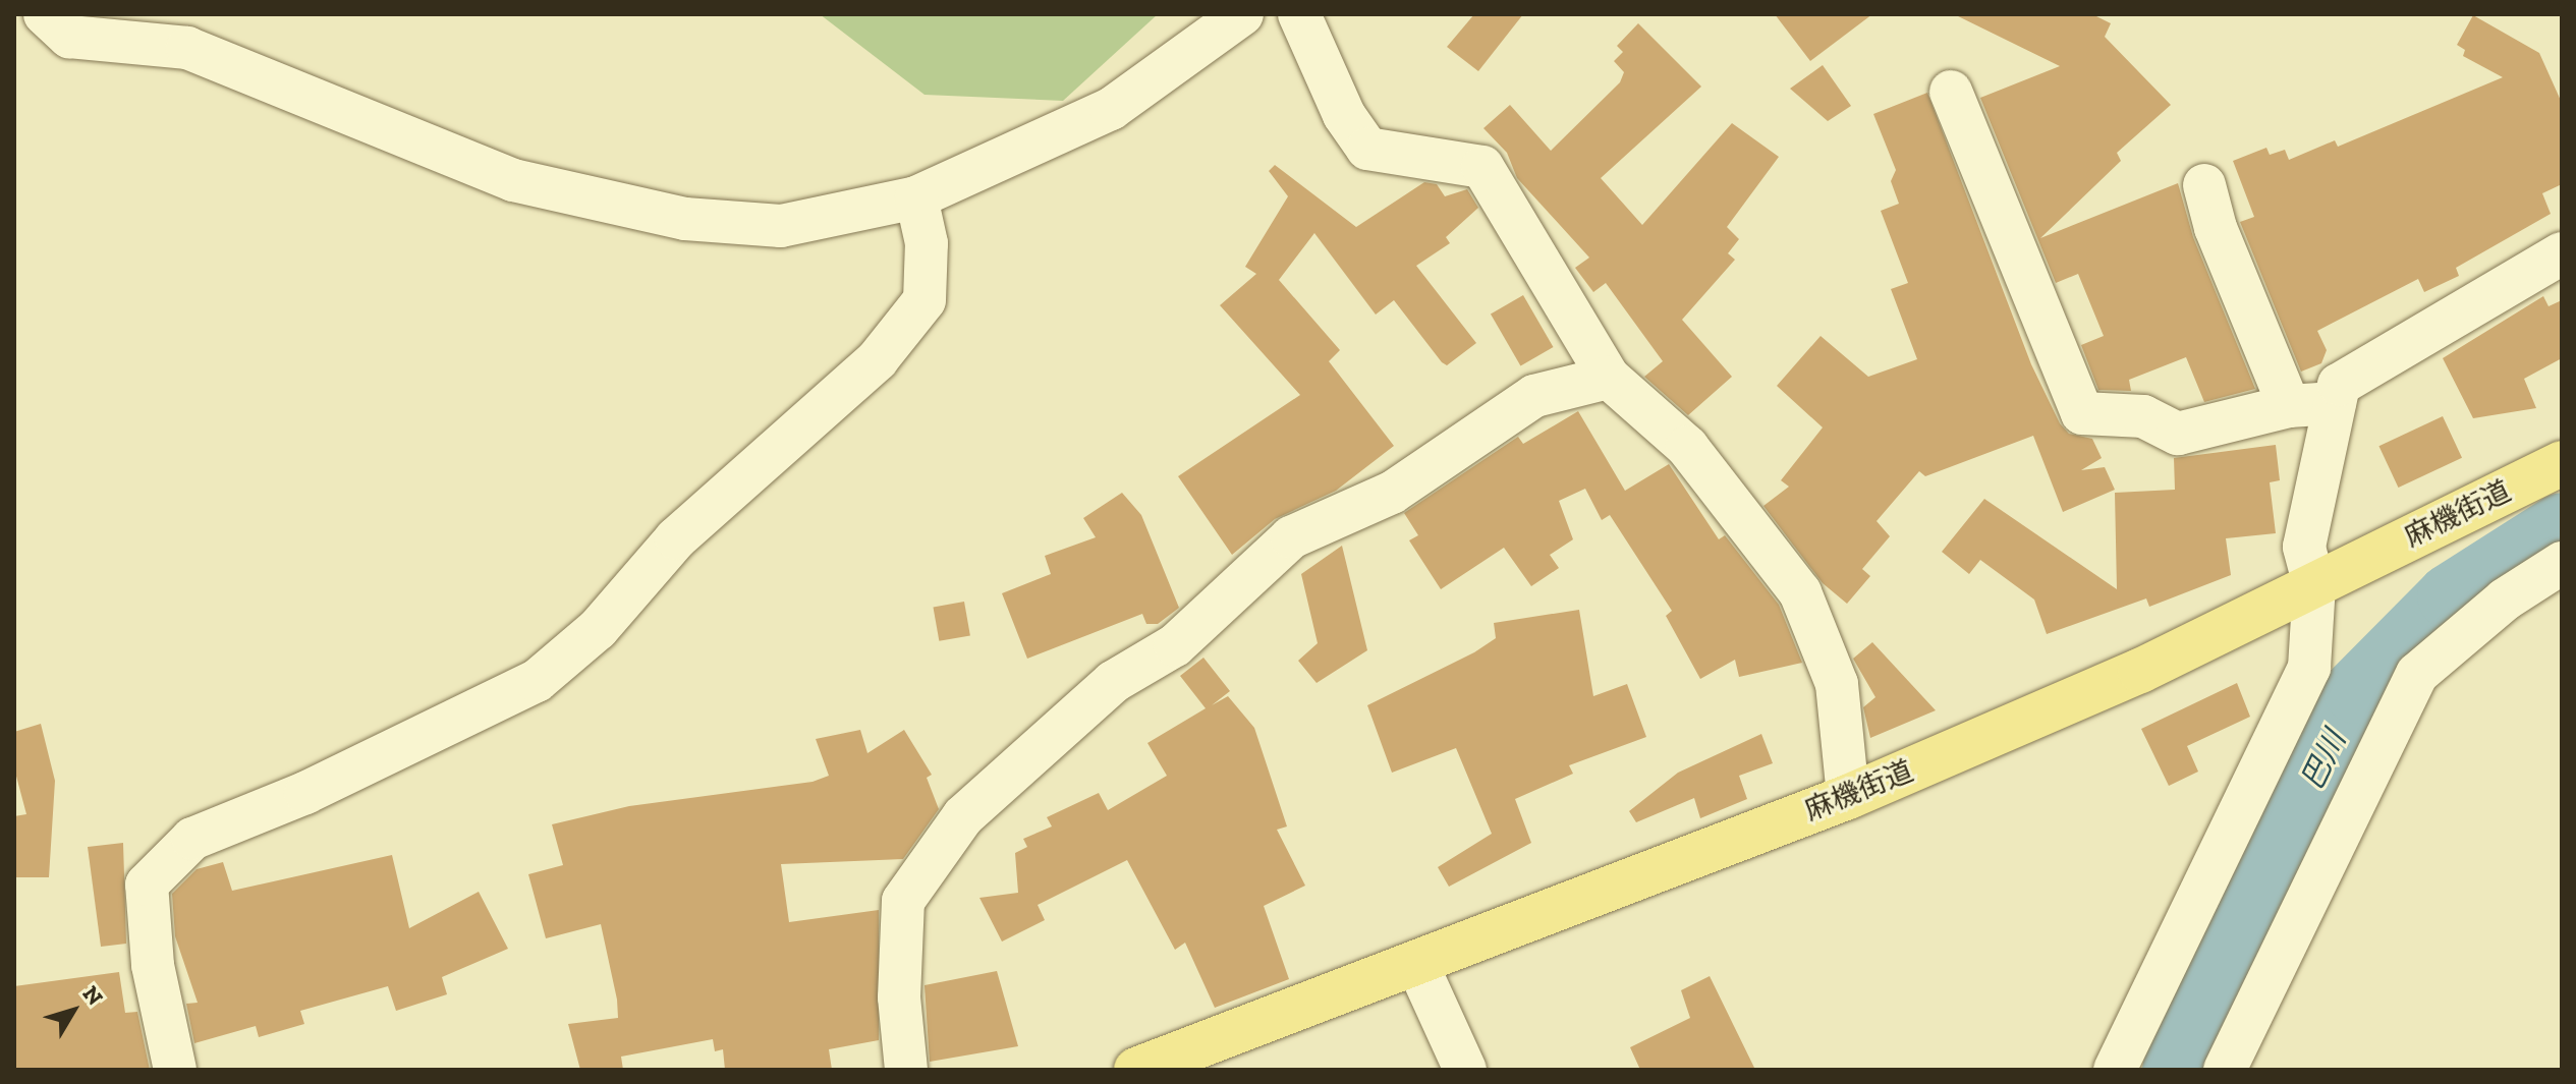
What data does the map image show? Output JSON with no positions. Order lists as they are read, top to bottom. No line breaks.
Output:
{"streets":{"main road":["麻機街道"]},"water":["巴川"],"north":"top right"}
